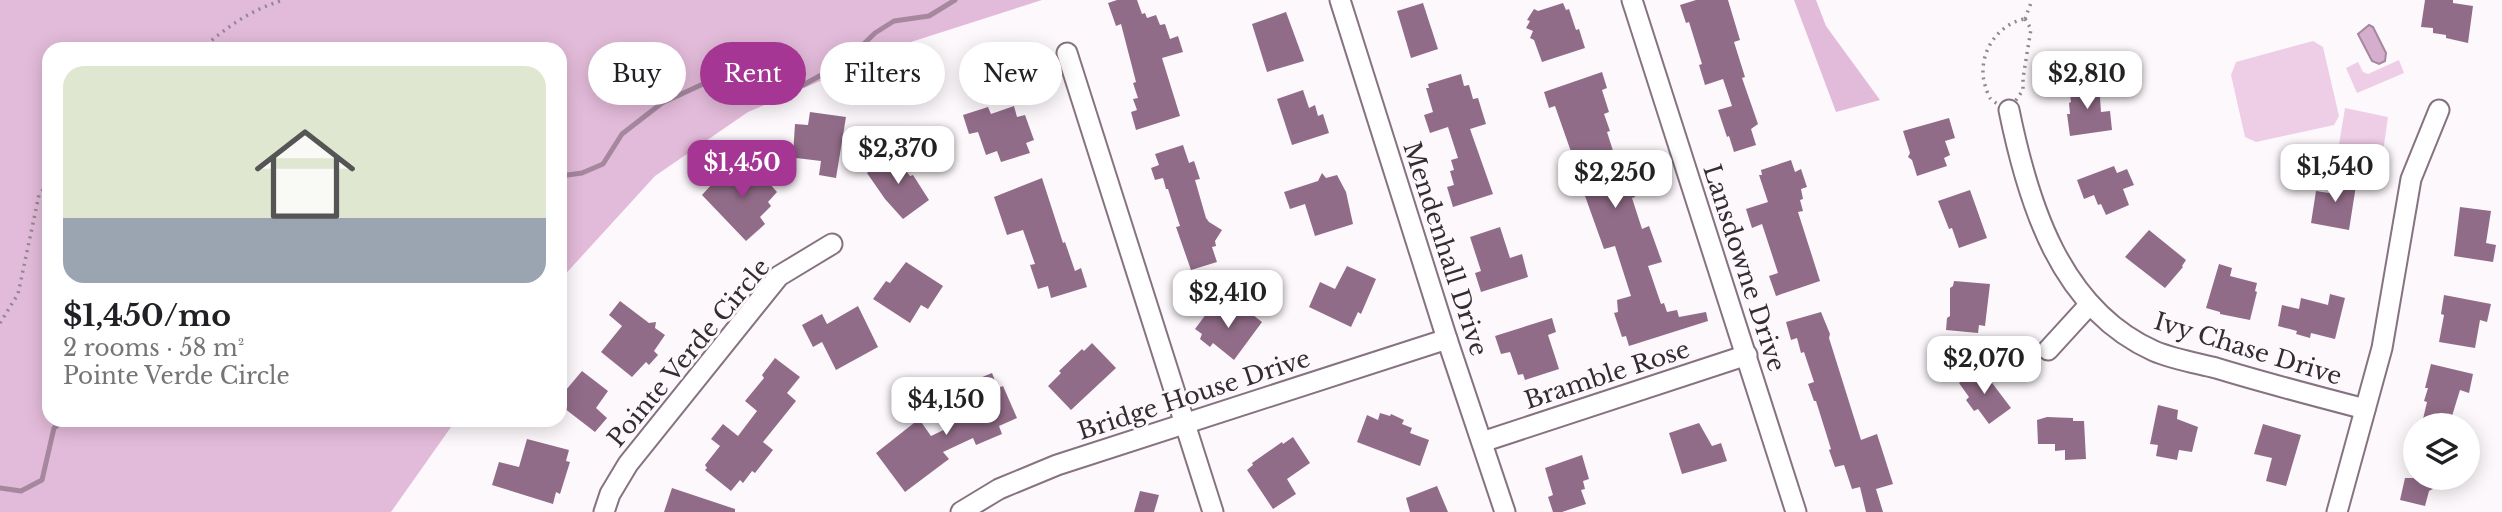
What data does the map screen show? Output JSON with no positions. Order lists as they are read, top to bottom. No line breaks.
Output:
{"streets":{"street":["Mendenhall Drive","Lansdowne Drive","Ivy Chase Drive","Pointe Verde Circle","Bramble Rose","Bridge House Drive"]},"crossings":[["Mendenhall Drive","Bramble Rose"],["Mendenhall Drive","Bridge House Drive"],["Lansdowne Drive","Bramble Rose"]],"page":{"chip":["Buy","Rent","Filters","New"],"list":[{"name":"$1,450/mo","note":"2 rooms · 58 m² · Pointe Verde Circle"}],"price":["$2,810","$2,370","$1,450","$1,540","$2,250","$2,410","$2,070","$4,150"]}}
